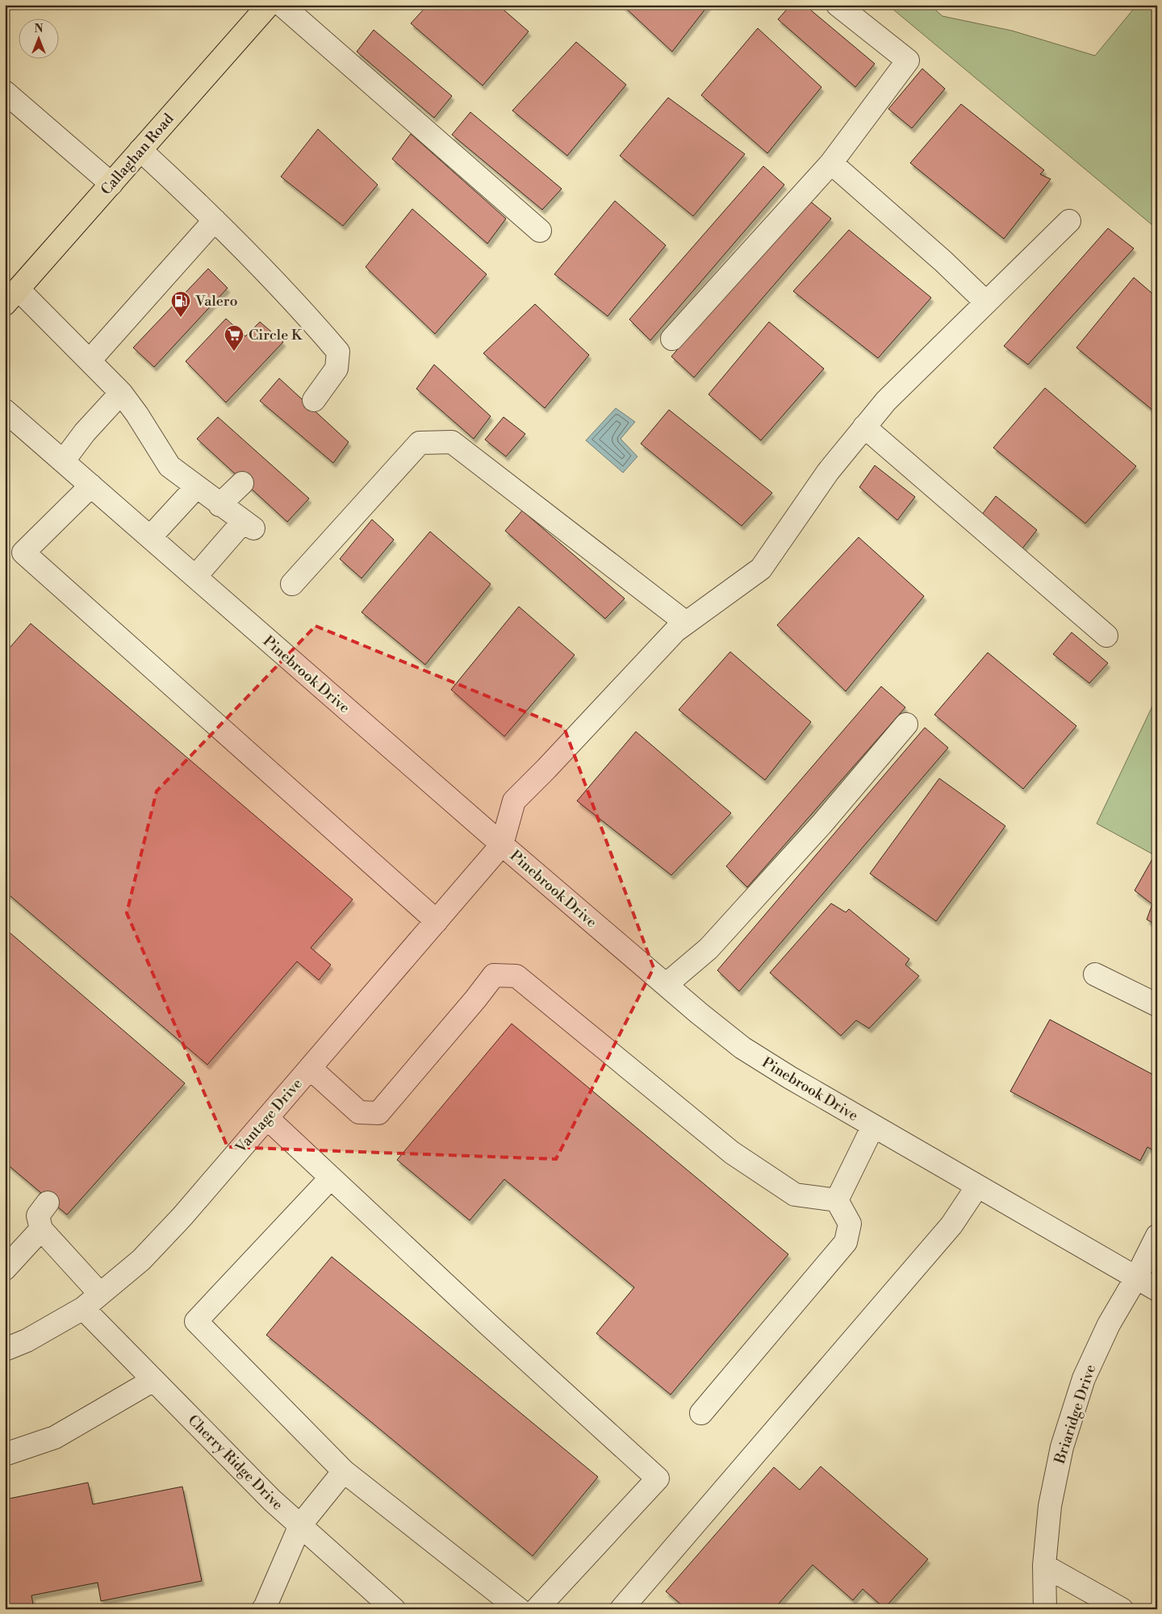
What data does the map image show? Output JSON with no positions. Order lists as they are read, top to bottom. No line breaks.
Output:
{"streets":{"main road":["Callaghan Road"],"street":["Pinebrook Drive","Vantage Drive","Briaridge Drive","Cherry Ridge Drive"]},"crossings":[["Pinebrook Drive","Vantage Drive"],["Pinebrook Drive","Briaridge Drive"],["Vantage Drive","Cherry Ridge Drive"]],"places":{"fuel station":["Valero"],"supermarket":["Circle K"]},"north":"top"}
